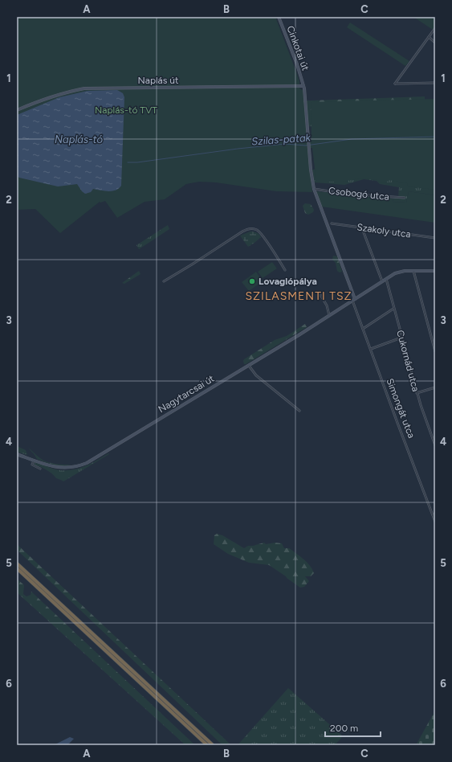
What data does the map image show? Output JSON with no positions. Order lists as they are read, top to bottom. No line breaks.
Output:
{"streets":{"main road":["Cinkotai út","Naplás út","Nagytarcsai út","Simongát utca"],"street":["Csobogó utca","Szakoly utca","Cukornád utca"]},"crossings":[["Cinkotai út","Naplás út"],["Cinkotai út","Simongát utca"],["Naplás út","Simongát utca"],["Csobogó utca","Simongát utca"],["Cukornád utca","Nagytarcsai út"],["Nagytarcsai út","Simongát utca"]],"districts":["SZILASMENTI TSZ"],"water":["Naplás-tó","Szilas-patak"],"parks":["Naplás-tó TVT"],"places":["Lovaglópálya"],"scale_bar":"200 m","grid":{"columns":["A","B","C"],"rows":["1","2","3","4","5","6"]}}
